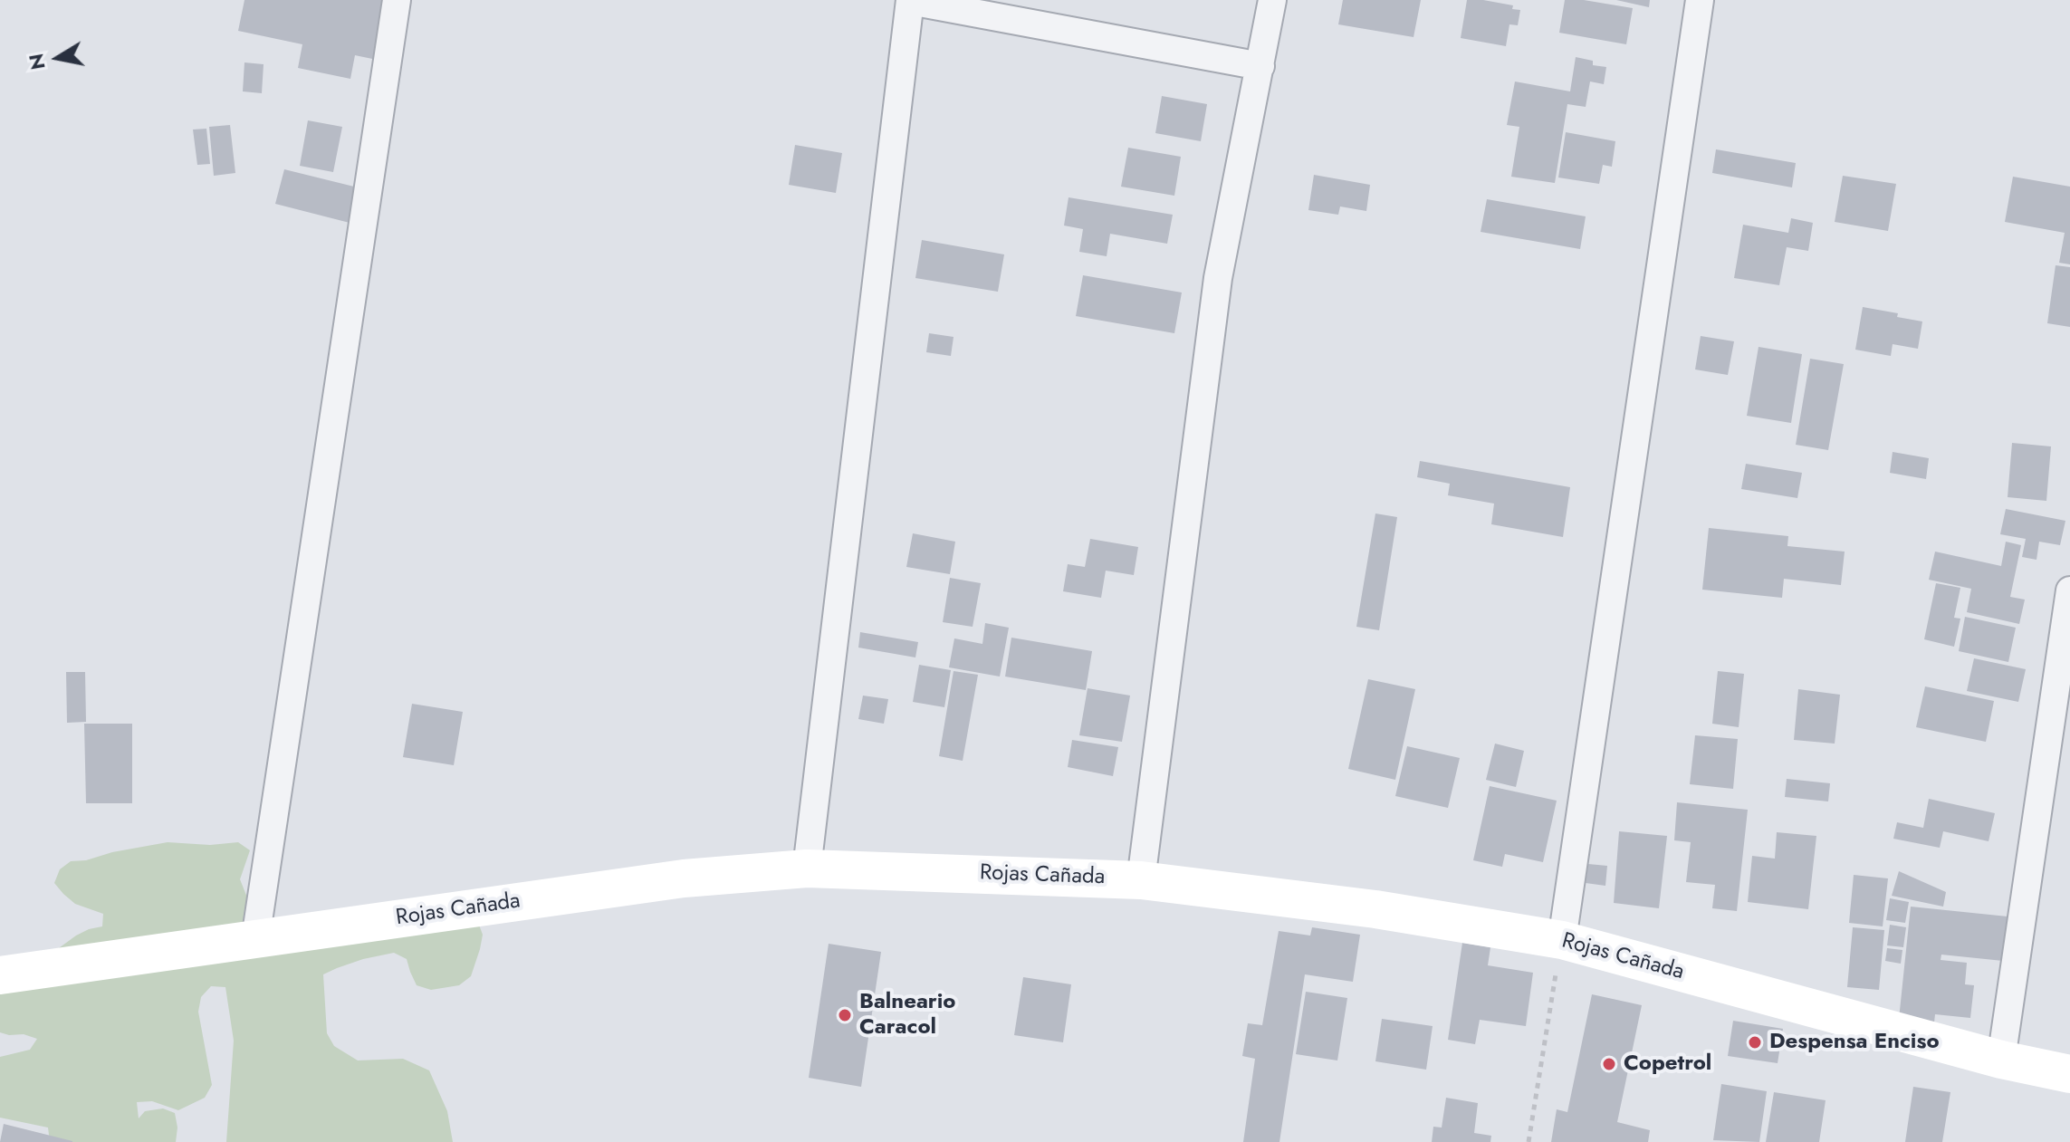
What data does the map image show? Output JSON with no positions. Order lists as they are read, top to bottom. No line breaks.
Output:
{"streets":{"main road":["Rojas Cañada"]},"places":["Balneario Caracol","Despensa Enciso","Copetrol"],"north":"left"}
